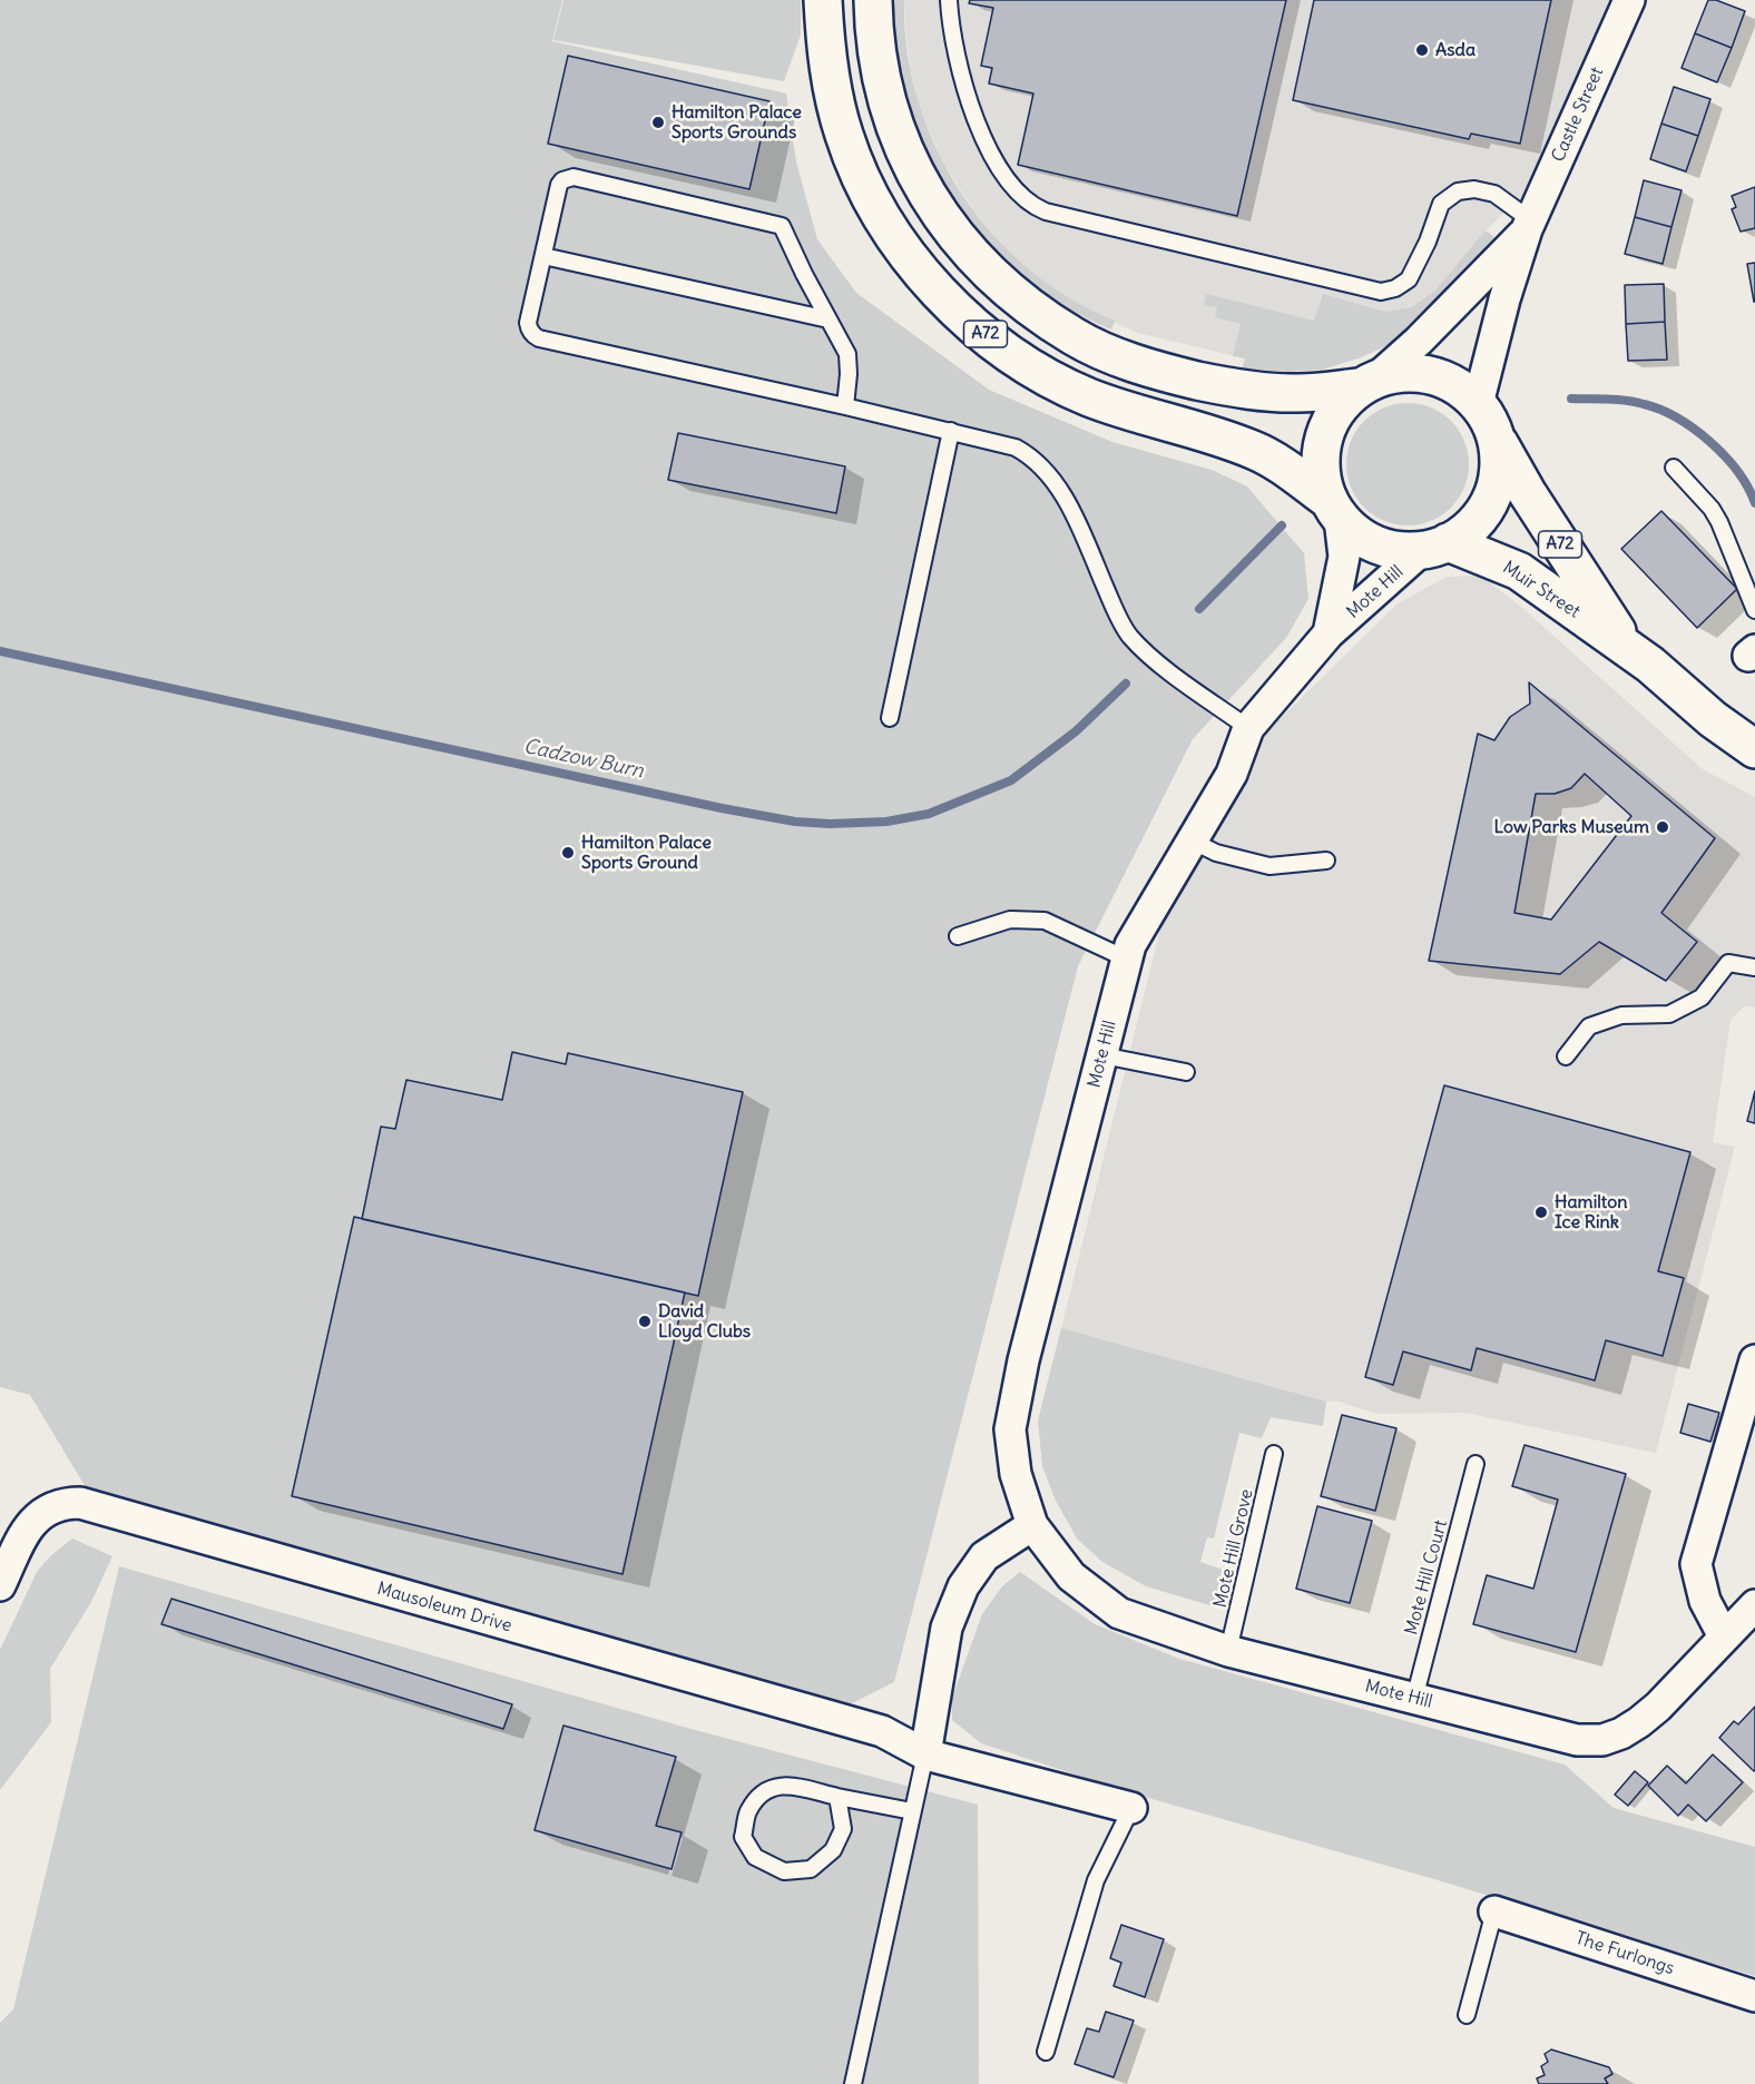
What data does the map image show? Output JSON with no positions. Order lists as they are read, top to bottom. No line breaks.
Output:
{"streets":{"main road":["A72","Muir Street"],"street":["Castle Street","Mote Hill","Mausoleum Drive","The Furlongs"],"lane":["Mote Hill Grove","Mote Hill Court"]},"crossings":[["Castle Street","A72"],["Castle Street","Muir Street"],["Castle Street","Mote Hill"],["A72","Muir Street"],["A72","Mote Hill"],["Muir Street","Mote Hill"],["Mote Hill","Mote Hill Grove"],["Mote Hill","Mote Hill Court"]],"water":["Cadzow Burn"],"places":["Asda","Hamilton Palace Sports Grounds","Low Parks Museum","Hamilton Palace Sports Ground","Hamilton Ice Rink","David Lloyd Clubs"]}
